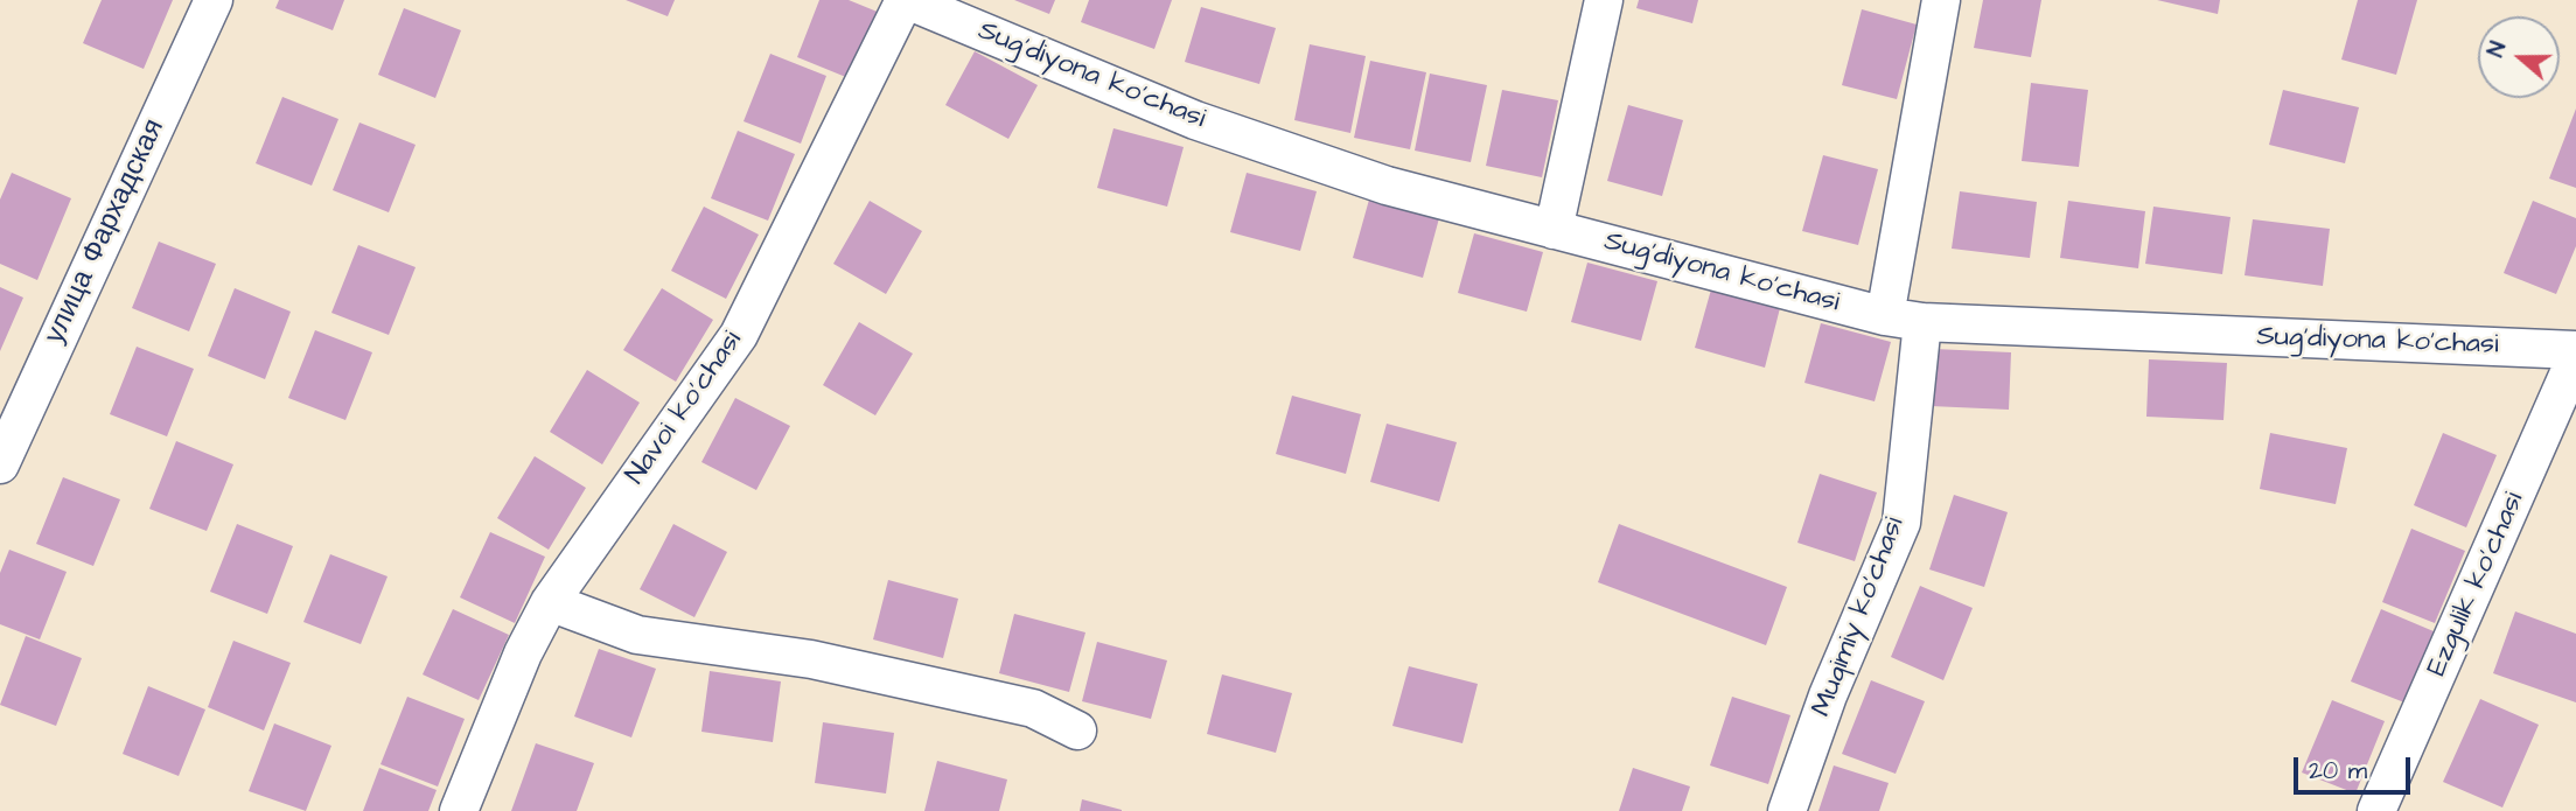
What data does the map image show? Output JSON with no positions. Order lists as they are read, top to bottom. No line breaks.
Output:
{"streets":{"street":["Sug'diyona ko'chasi","улица Фархадская","Navoi ko'chasi","Ezgulik ko'chasi","Muqimiy ko'chasi"]},"crossings":[["Sug'diyona ko'chasi","Navoi ko'chasi"],["Sug'diyona ko'chasi","Muqimiy ko'chasi"]],"scale_bar":"20 m","north":"left"}
